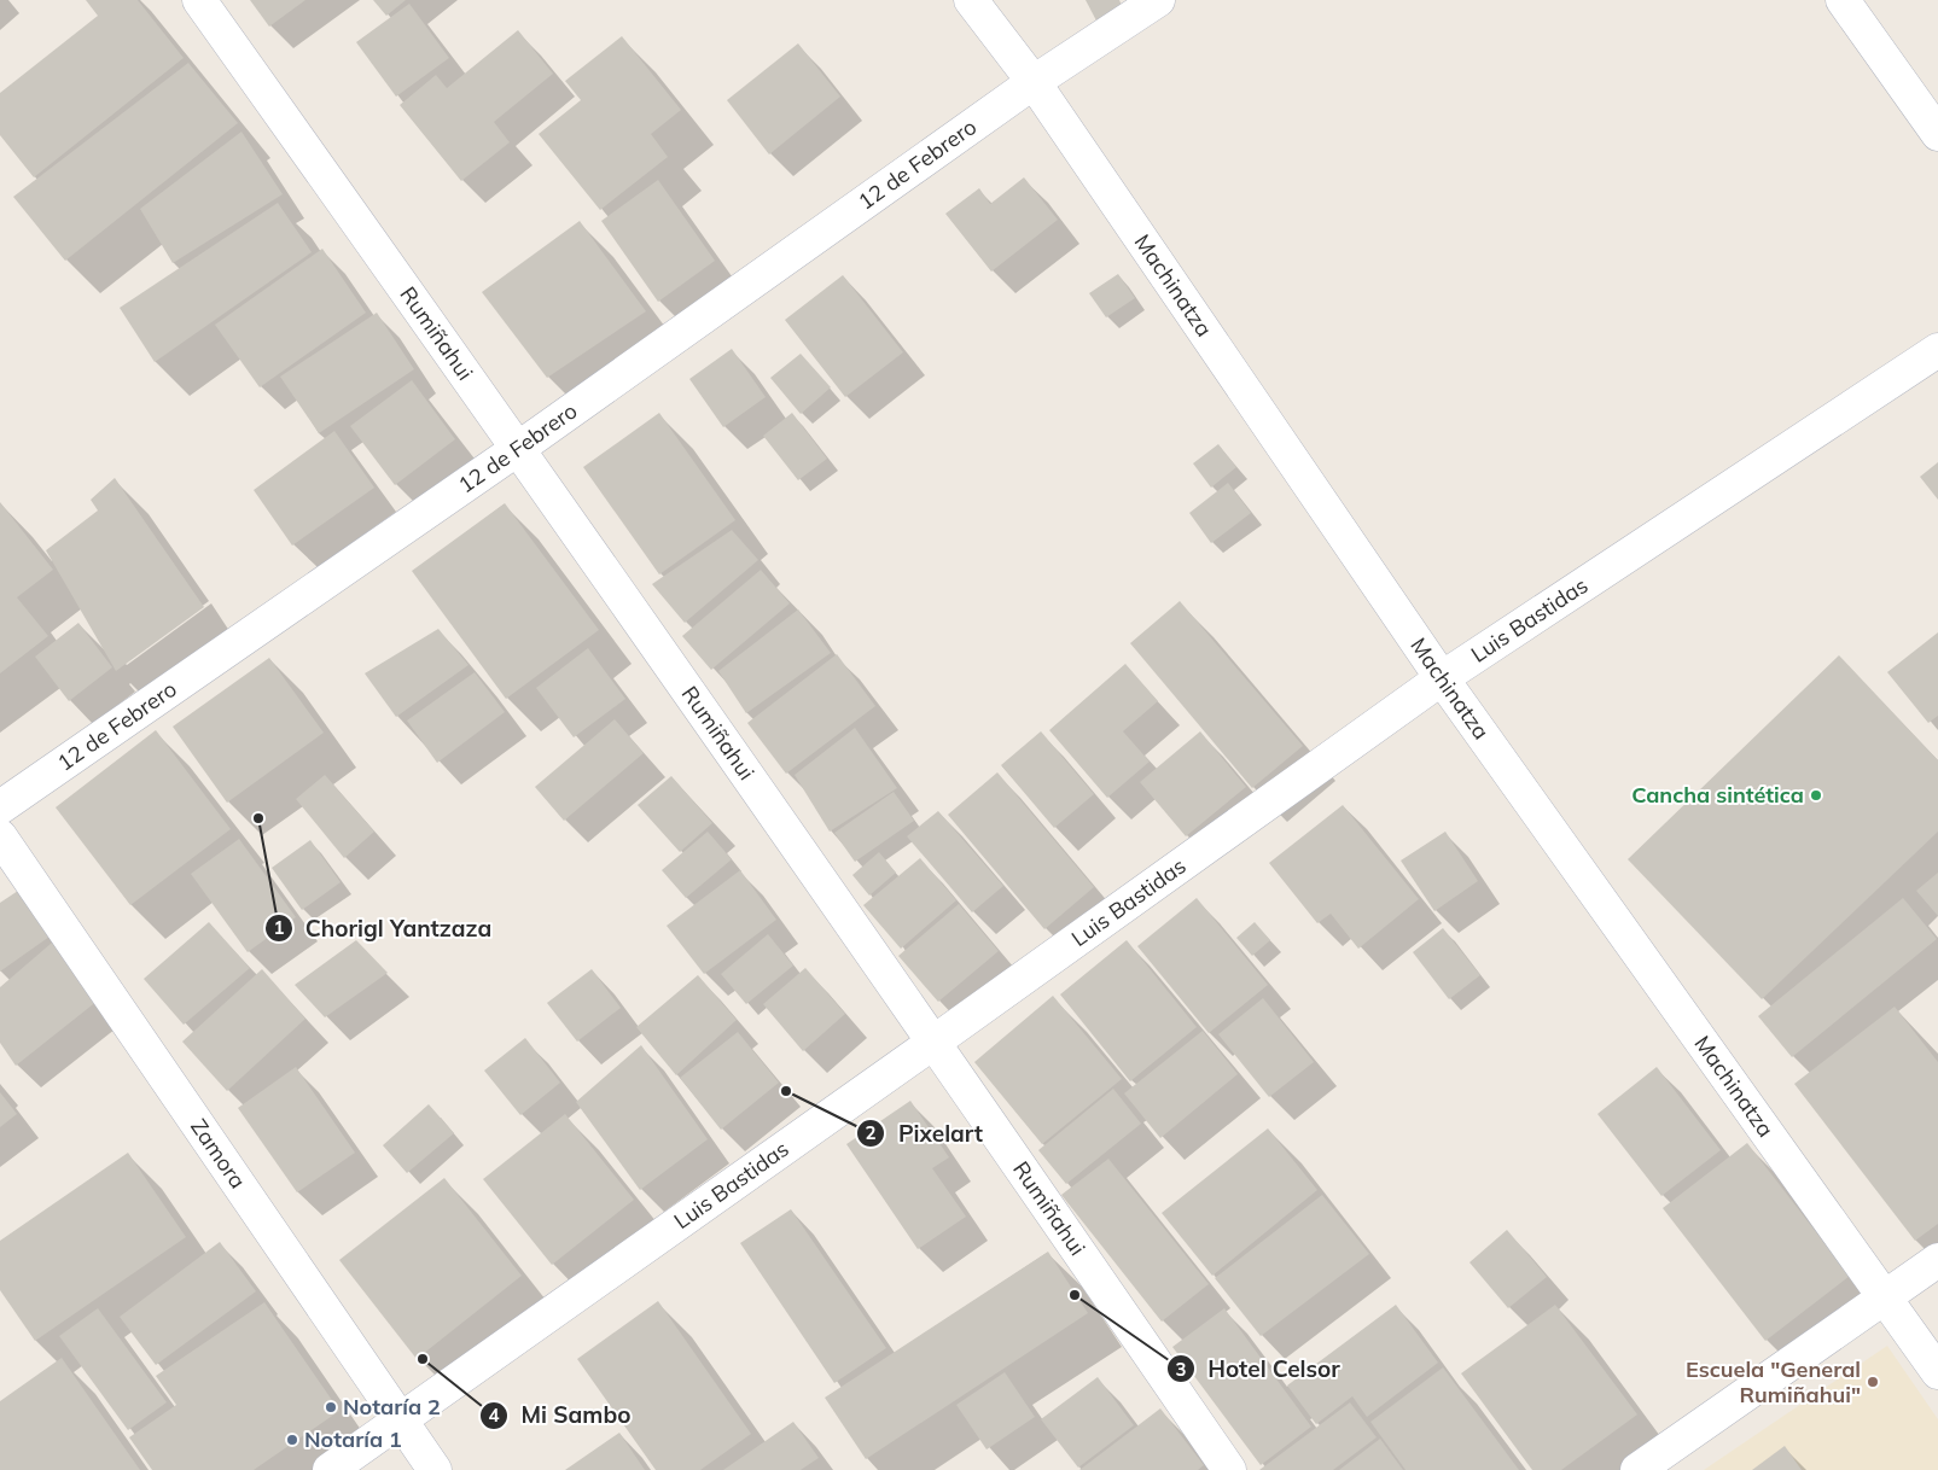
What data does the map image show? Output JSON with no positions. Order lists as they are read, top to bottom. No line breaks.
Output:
{"streets":{"street":["12 de Febrero","Machinatza","Rumiñahui","Luis Bastidas","Zamora"]},"crossings":[["12 de Febrero","Machinatza"],["12 de Febrero","Rumiñahui"],["Machinatza","Luis Bastidas"],["Rumiñahui","Luis Bastidas"],["Luis Bastidas","Zamora"]],"places":["Cancha sintética","Chorigl Yantzaza","Pixelart","Hotel Celsor","Mi Sambo","Escuela \"General Rumiñahui\"","Notaría 2","Notaría 1"]}
